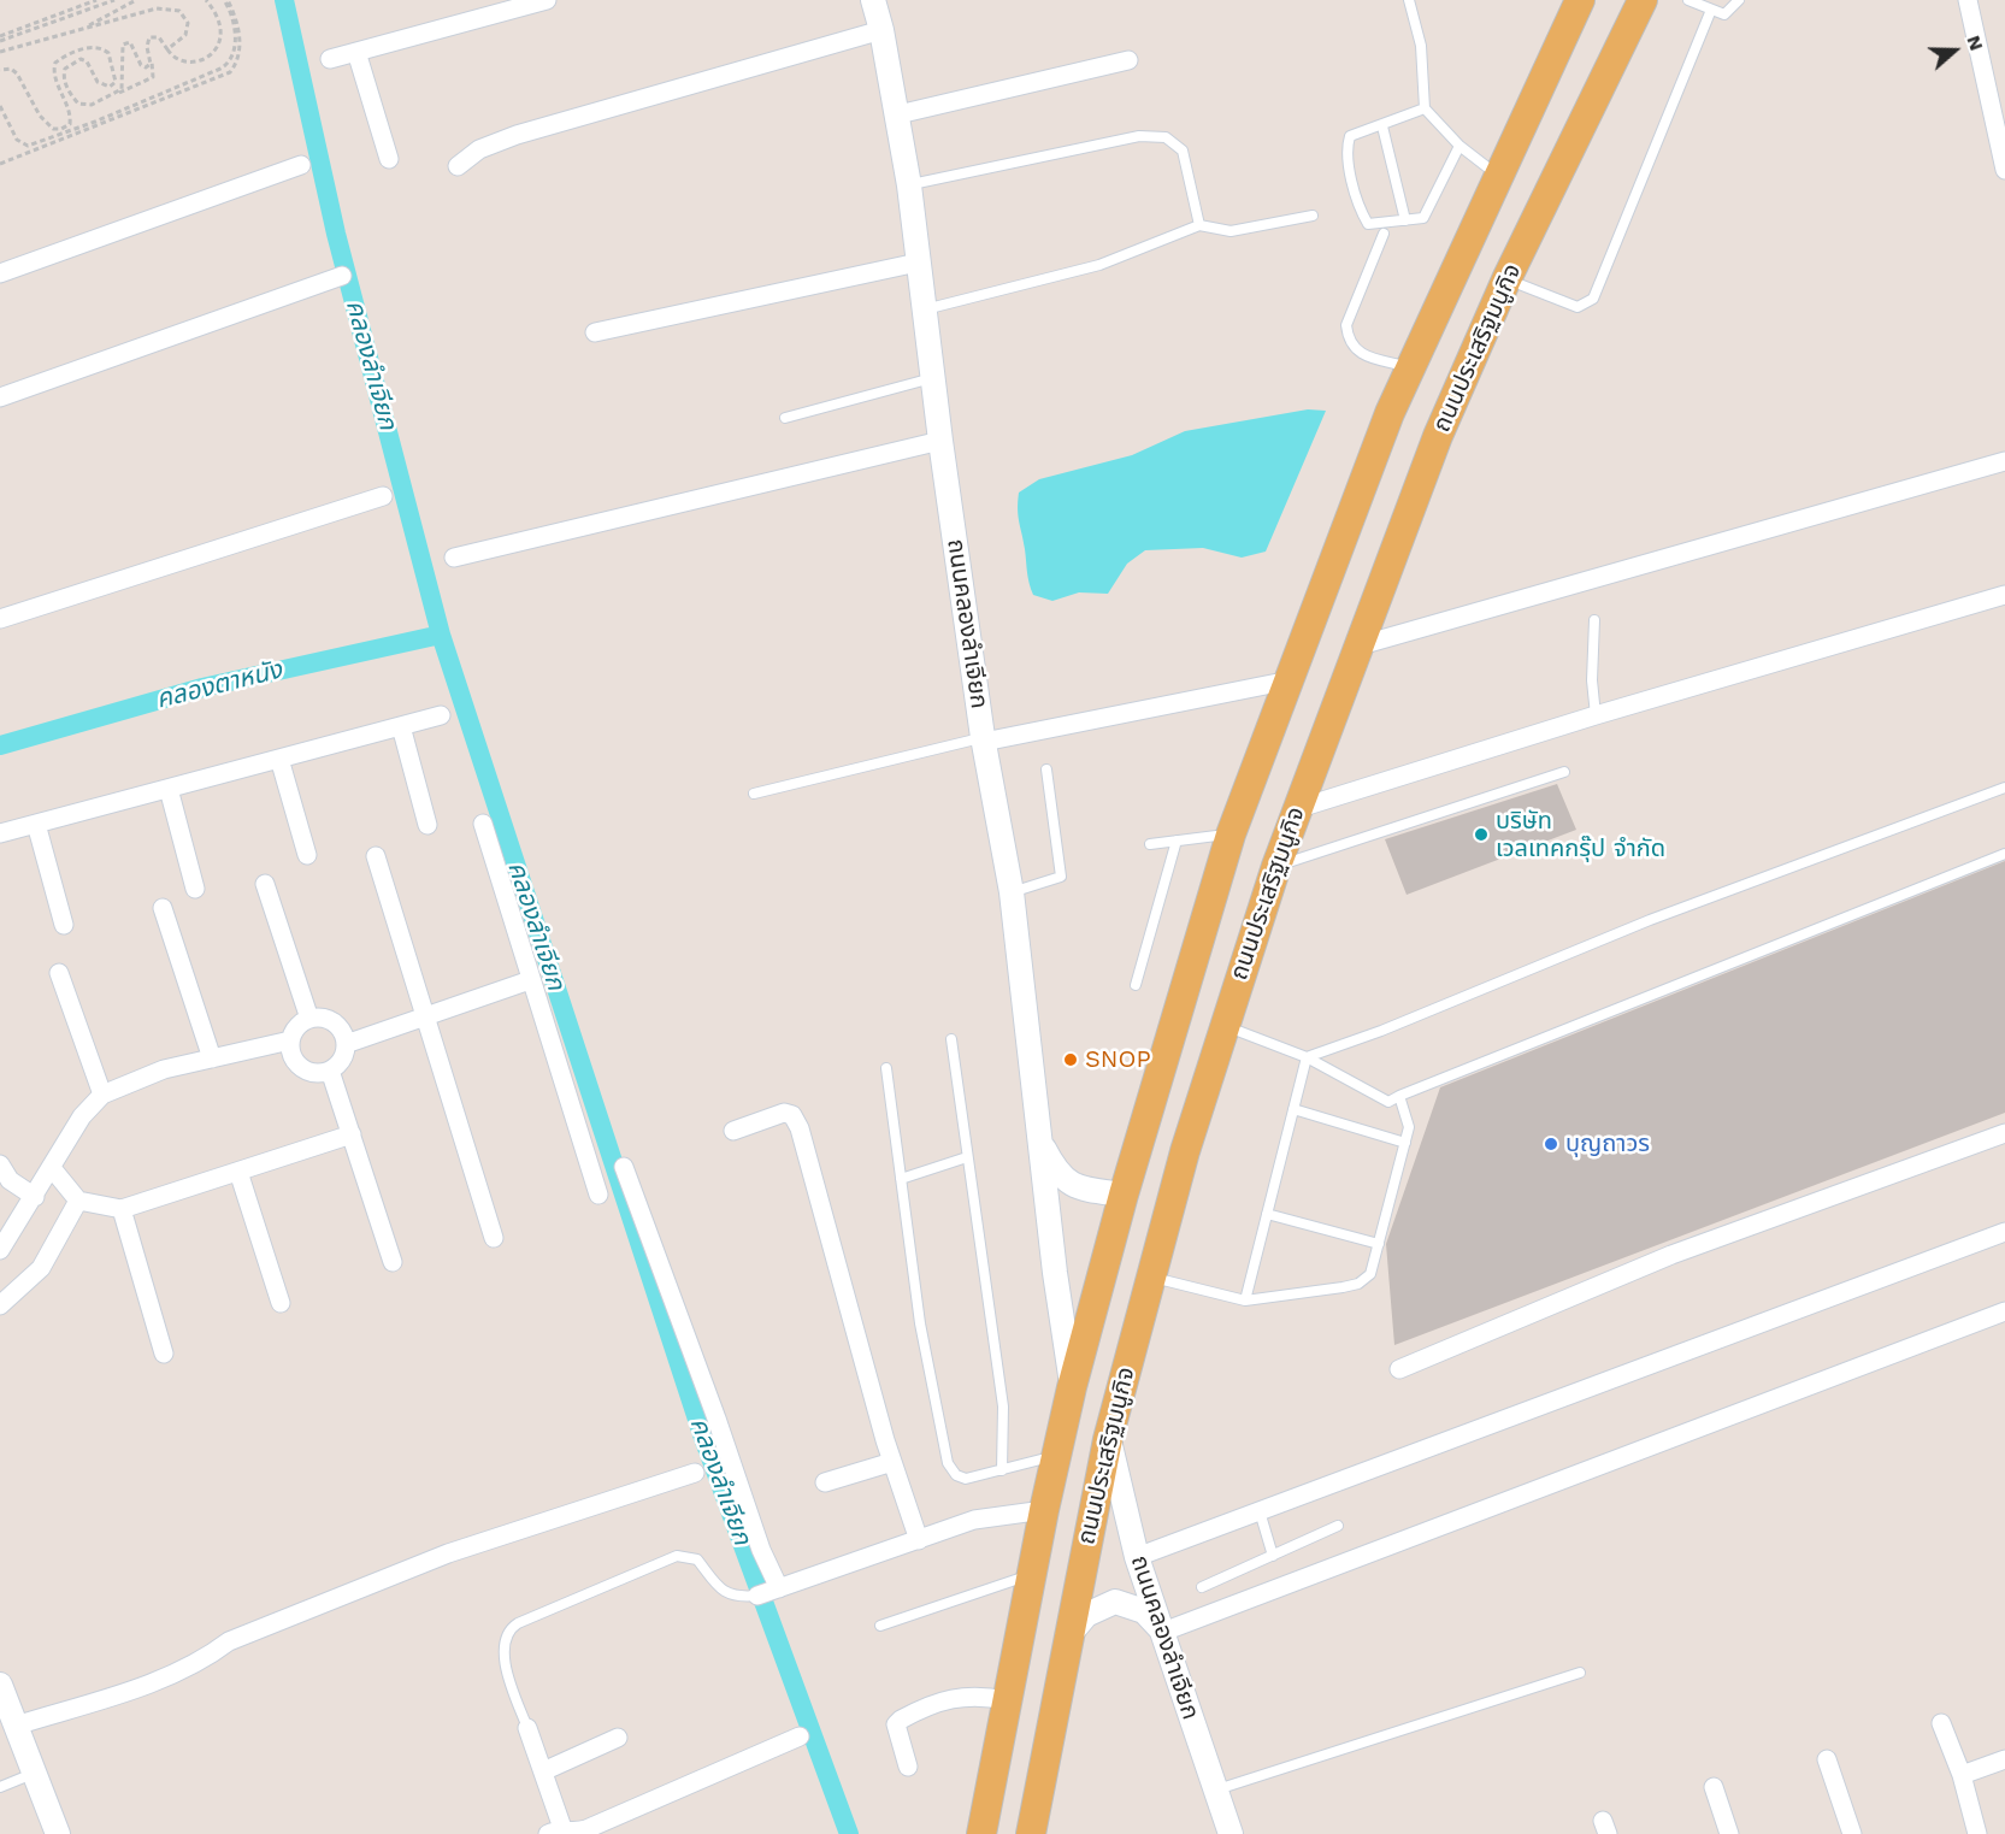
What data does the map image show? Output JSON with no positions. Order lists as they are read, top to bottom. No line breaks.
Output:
{"streets":{"main road":["ถนนประเสริฐมนูกิจ"],"street":["ถนนคลองลำเจียก"]},"crossings":[["ถนนประเสริฐมนูกิจ","ถนนคลองลำเจียก"]],"water":["คลองลำเจียก","คลองตาหนัง"],"places":["บริษัท เวลเทคกรุ๊ป จำกัด","SNOP","บุญถาวร"],"north":"right"}
